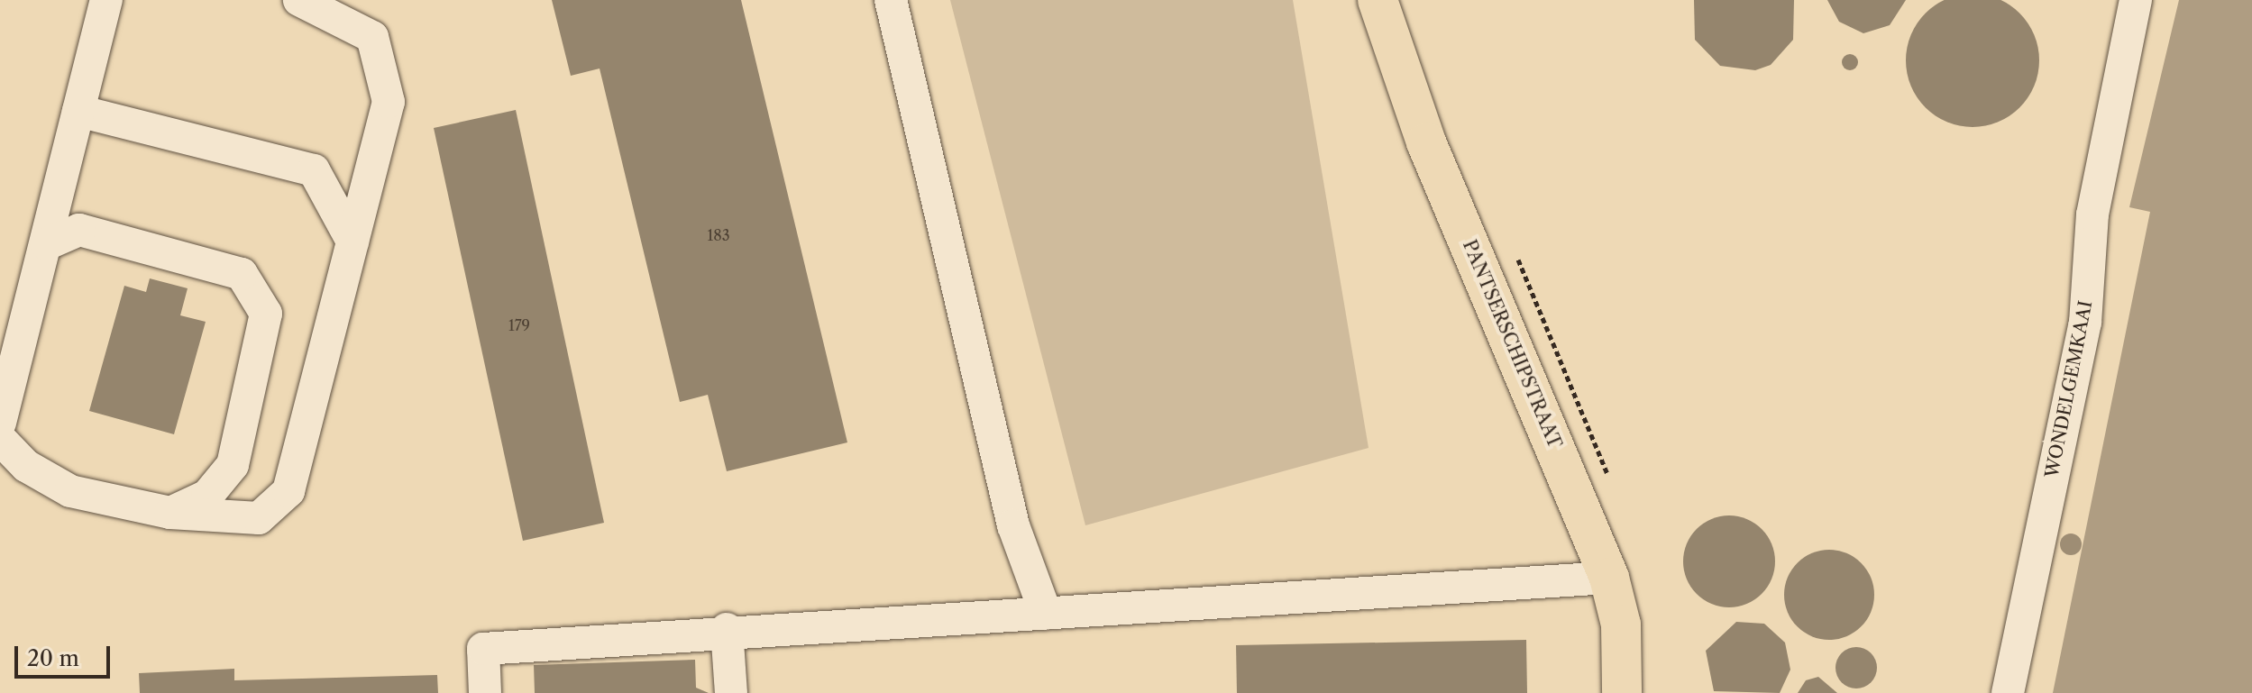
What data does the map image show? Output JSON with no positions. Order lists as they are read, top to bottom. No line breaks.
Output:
{"streets":{"main road":["PANTSERSCHIPSTRAAT"],"street":["WONDELGEMKAAI"]},"house_numbers":["183","179"],"scale_bar":"20 m"}
